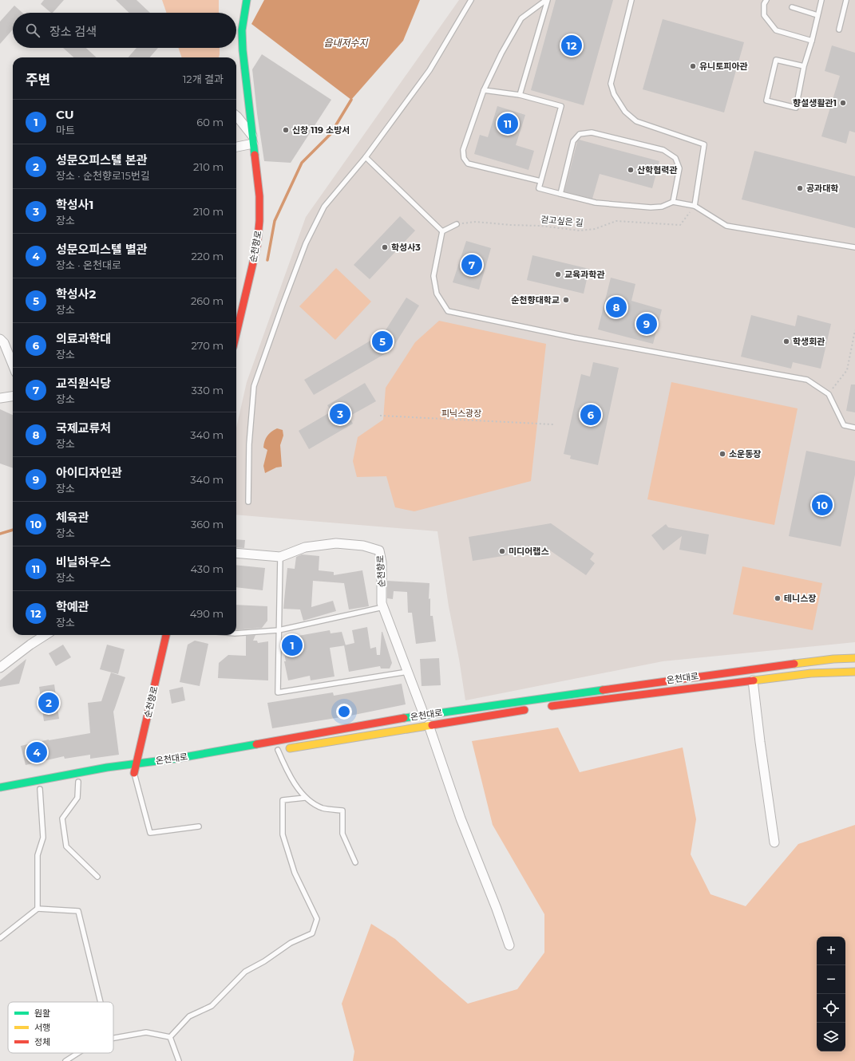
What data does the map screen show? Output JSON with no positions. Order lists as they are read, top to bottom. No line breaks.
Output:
{"streets":{"main road":["순천향로","온천대로"],"path":["걷고싶은 길"]},"crossings":[["순천향로","온천대로"]],"water":["읍내저수지"],"parks":["피닉스광장"],"places":["유니토피아관","향설생활관1","신창 119 소방서","산학협력관","공과대학","학성사3","교육과학관","순천향대학교","학생회관","소운동장","미디어랩스","테니스장"],"legend":["원활","서행","정체"],"page":{"search":"장소 검색","pins":["12","11","7","8","9","5","3","6","10","1","2","4"],"heading":["주변","12개 결과"],"list":[{"mark":"1","name":"CU","note":"마트","value":"60 m"},{"mark":"2","name":"성문오피스텔 본관","note":"장소 · 순천향로15번길","value":"210 m"},{"mark":"3","name":"학성사1","note":"장소","value":"210 m"},{"mark":"4","name":"성문오피스텔 별관","note":"장소 · 온천대로","value":"220 m"},{"mark":"5","name":"학성사2","note":"장소","value":"260 m"},{"mark":"6","name":"의료과학대","note":"장소","value":"270 m"},{"mark":"7","name":"교직원식당","note":"장소","value":"330 m"},{"mark":"8","name":"국제교류처","note":"장소","value":"340 m"},{"mark":"9","name":"아이디자인관","note":"장소","value":"340 m"},{"mark":"10","name":"체육관","note":"장소","value":"360 m"},{"mark":"11","name":"비닐하우스","note":"장소","value":"430 m"},{"mark":"12","name":"학예관","note":"장소","value":"490 m"}],"map_buttons":["+","−"]}}
